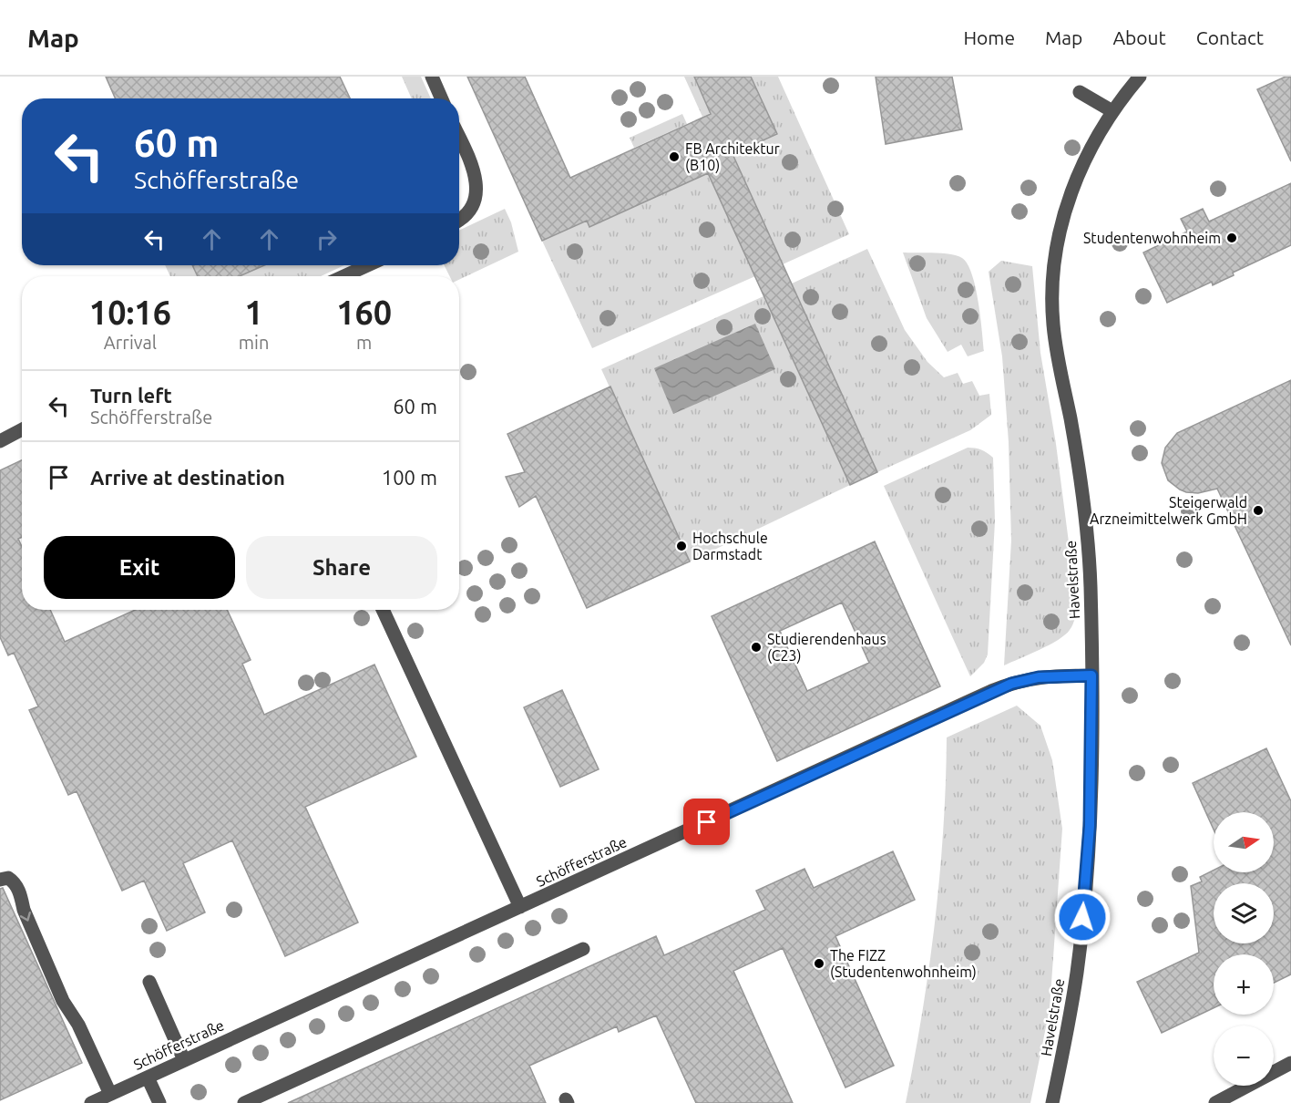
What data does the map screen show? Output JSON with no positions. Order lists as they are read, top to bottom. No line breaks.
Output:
{"streets":{"street":["Havelstraße","Schöfferstraße"]},"crossings":[["Havelstraße","Schöfferstraße"]],"places":["FB Architektur (B10)","Studentenwohnheim","Steigerwald Arzneimittelwerk GmbH","Hochschule Darmstadt","Studierendenhaus (C23)","The FIZZ (Studentenwohnheim)"],"north":"right","page":{"header":"Map","nav":["Home","Map","About","Contact"],"turn":["60 m","Schöfferstraße"],"eta":["10:16","Arrival","1","min","160","m"],"list":[{"name":"Turn left","note":"Schöfferstraße","value":"60 m"},{"name":"Arrive at destination","value":"100 m"}],"buttons":["Exit","Share"],"map_buttons":["+","−"]}}
